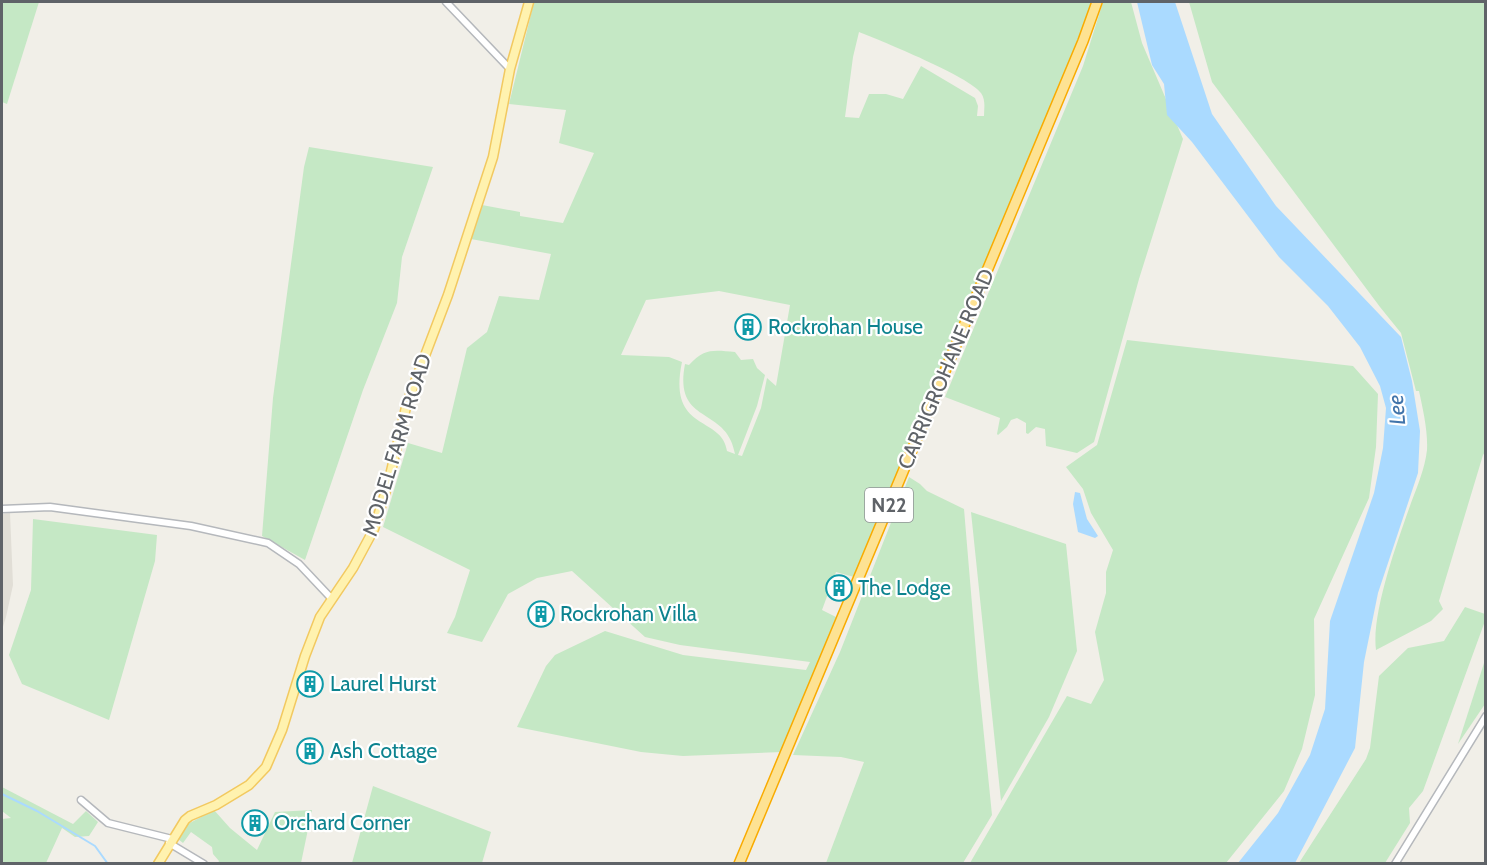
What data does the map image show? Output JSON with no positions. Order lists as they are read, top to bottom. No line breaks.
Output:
{"streets":{"highway":["CARRIGROHANE ROAD","N22"],"main road":["MODEL FARM ROAD"]},"water":["Lee"],"places":{"building":["Rockrohan House","The Lodge","Rockrohan Villa","Laurel Hurst","Ash Cottage","Orchard Corner"]}}
